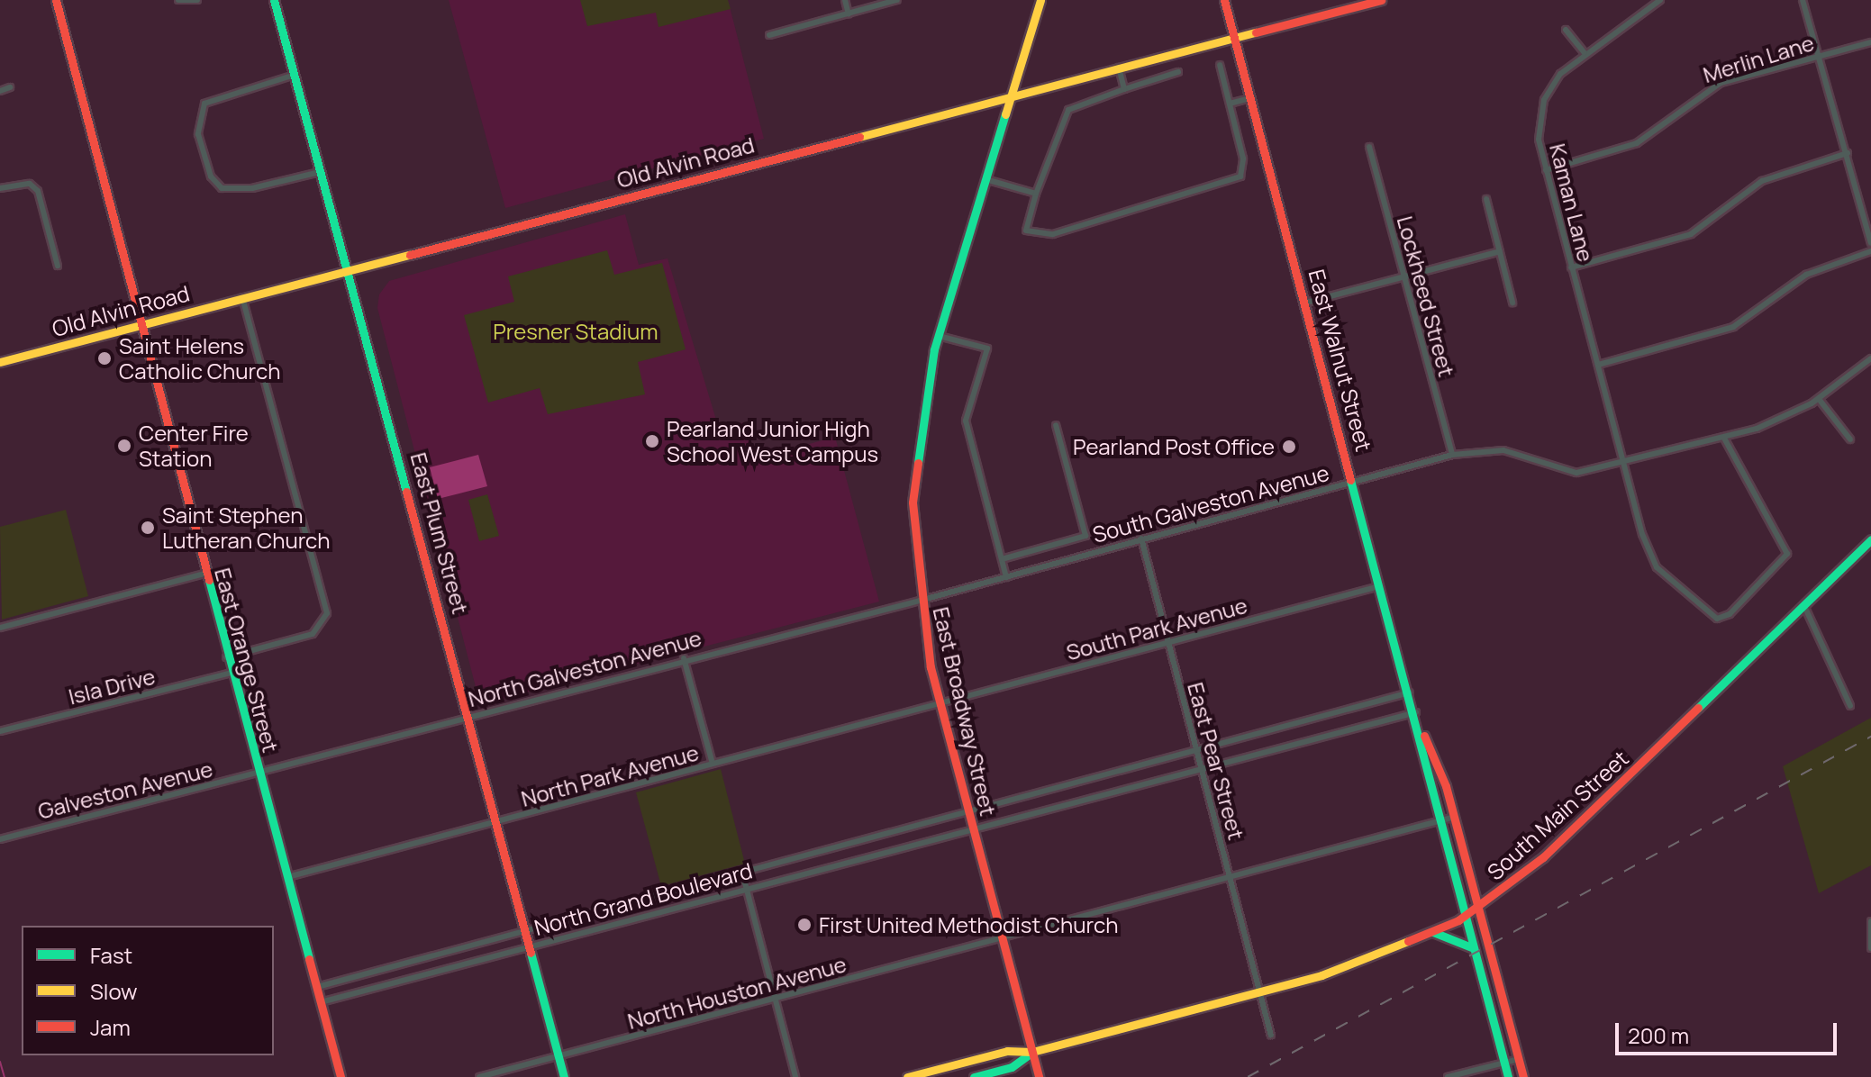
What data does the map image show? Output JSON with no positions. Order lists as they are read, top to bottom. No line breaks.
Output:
{"streets":{"street":["Merlin Lane","Old Alvin Road","Kaman Lane","Lockheed Street","East Walnut Street","South Galveston Avenue","East Plum Street","South Park Avenue","East Orange Street","North Galveston Avenue","Isla Drive","East Broadway Street","East Pear Street","North Park Avenue","Galveston Avenue","South Main Street","North Grand Boulevard","North Houston Avenue"]},"crossings":[["Merlin Lane","Kaman Lane"],["Old Alvin Road","East Walnut Street"],["Old Alvin Road","East Plum Street"],["Old Alvin Road","East Orange Street"],["Old Alvin Road","East Broadway Street"],["Kaman Lane","South Galveston Avenue"],["Lockheed Street","South Galveston Avenue"],["East Walnut Street","South Galveston Avenue"],["East Walnut Street","South Park Avenue"],["East Walnut Street","South Main Street"],["East Walnut Street","North Grand Boulevard"],["East Walnut Street","North Houston Avenue"],["South Galveston Avenue","North Galveston Avenue"],["South Galveston Avenue","East Broadway Street"],["South Galveston Avenue","East Pear Street"],["East Plum Street","North Galveston Avenue"],["East Plum Street","North Park Avenue"],["East Plum Street","North Grand Boulevard"],["East Plum Street","North Houston Avenue"],["South Park Avenue","East Broadway Street"],["South Park Avenue","East Pear Street"],["South Park Avenue","North Park Avenue"],["East Orange Street","North Galveston Avenue"],["East Orange Street","Isla Drive"],["East Orange Street","North Park Avenue"],["East Orange Street","Galveston Avenue"],["East Orange Street","North Grand Boulevard"],["North Galveston Avenue","East Broadway Street"],["North Galveston Avenue","Galveston Avenue"],["East Broadway Street","North Park Avenue"],["East Broadway Street","South Main Street"],["East Broadway Street","North Grand Boulevard"],["East Broadway Street","North Houston Avenue"],["East Pear Street","South Main Street"],["East Pear Street","North Grand Boulevard"],["East Pear Street","North Houston Avenue"]],"parks":["Presner Stadium"],"places":["Saint Helens Catholic Church","Pearland Junior High School West Campus","Center Fire Station","Pearland Post Office","Saint Stephen Lutheran Church","First United Methodist Church"],"legend":["Fast","Slow","Jam"],"scale_bar":"200 m"}
